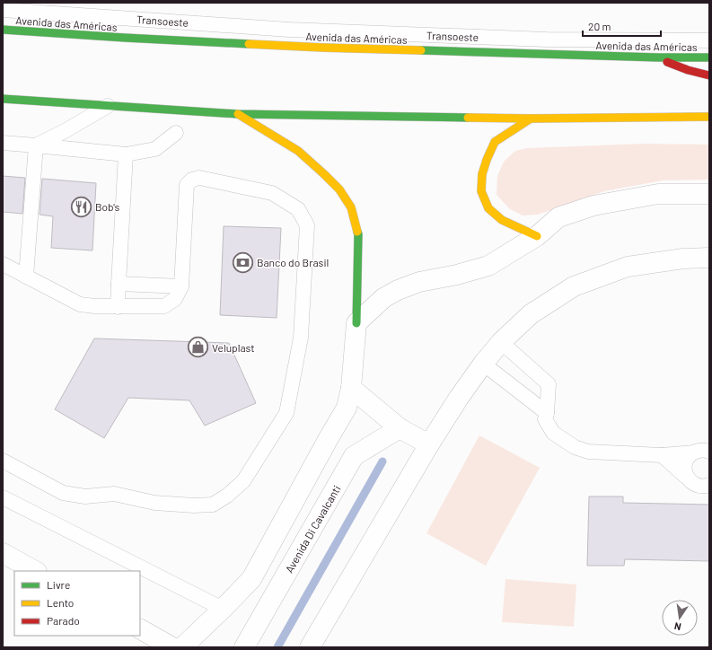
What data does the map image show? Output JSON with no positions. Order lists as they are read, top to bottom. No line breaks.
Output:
{"streets":{"main road":["Avenida das Américas"],"street":["Avenida Di Cavalcanti"],"lane":["Transoeste"]},"places":{"restaurant":["Bob's"],"bank":["Banco do Brasil"],"shop":["Veluplast"]},"legend":["Livre","Lento","Parado"],"scale_bar":"20 m","north":"bottom"}
